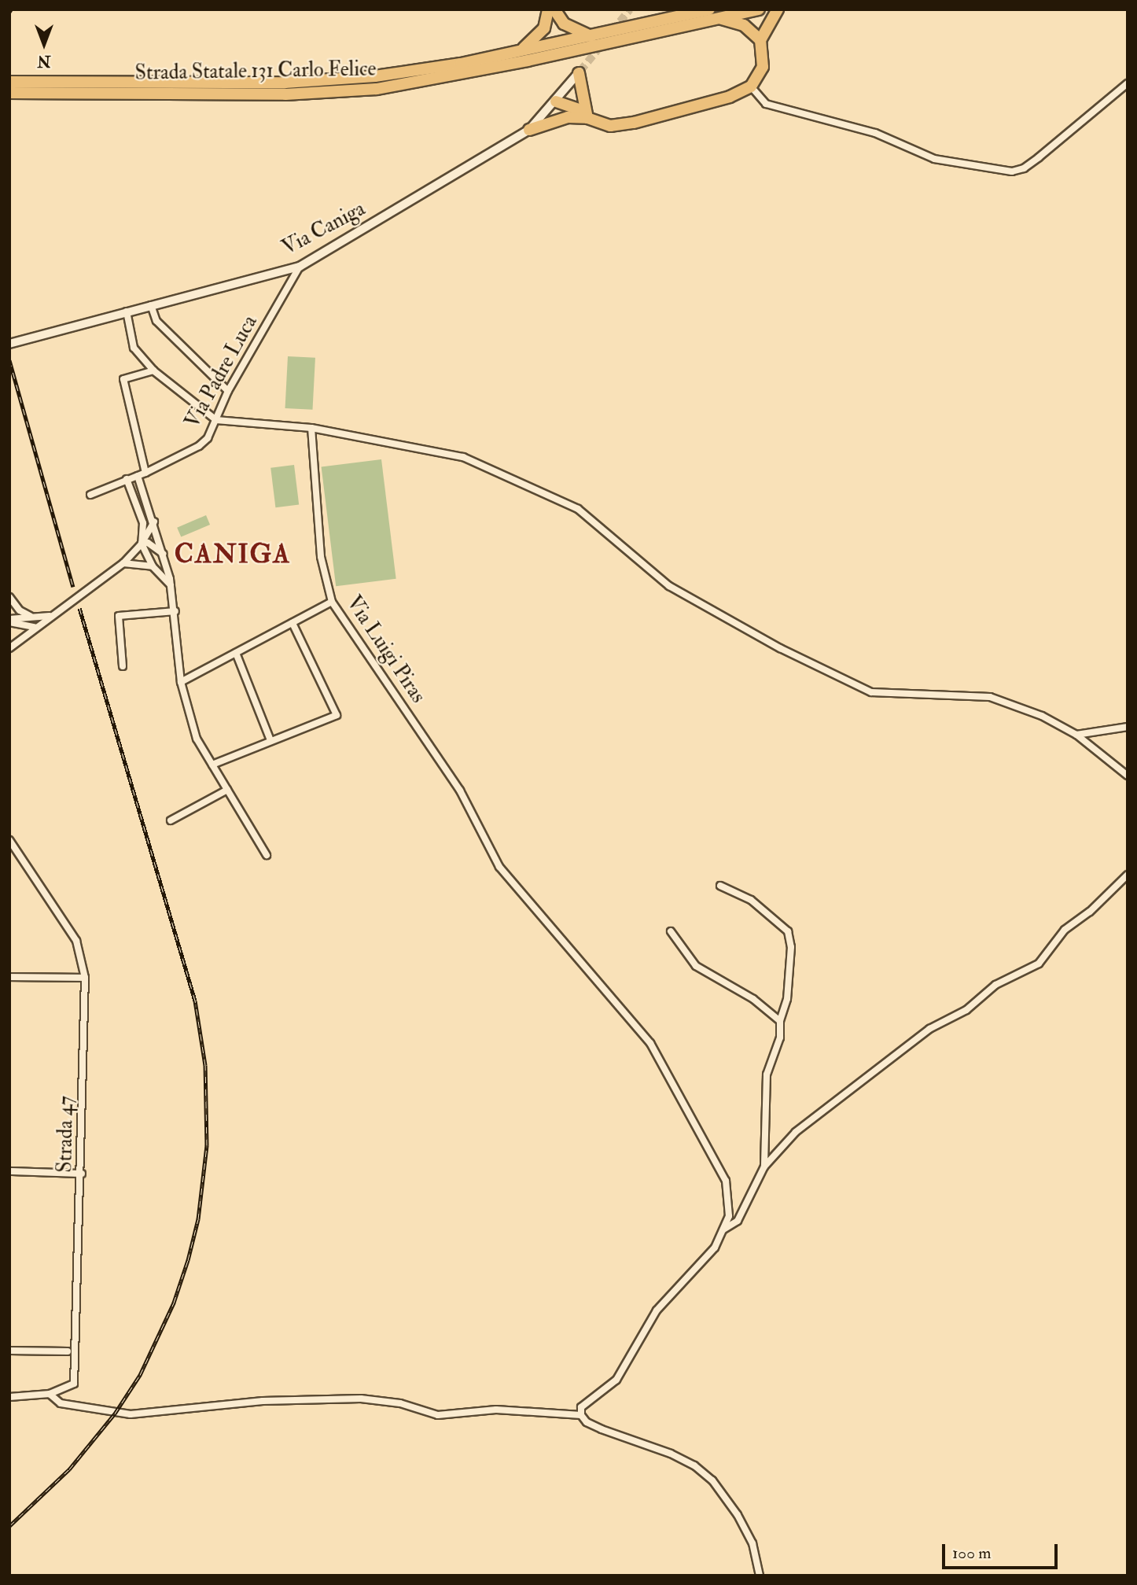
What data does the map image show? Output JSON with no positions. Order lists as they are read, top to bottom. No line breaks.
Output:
{"streets":{"highway":["Strada Statale 131 Carlo Felice"],"street":["Via Caniga","Via Padre Luca","Via Luigi Piras","Strada 47"]},"crossings":[["Via Caniga","Via Padre Luca"]],"districts":["CANIGA"],"scale_bar":"100 m","north":"bottom"}
